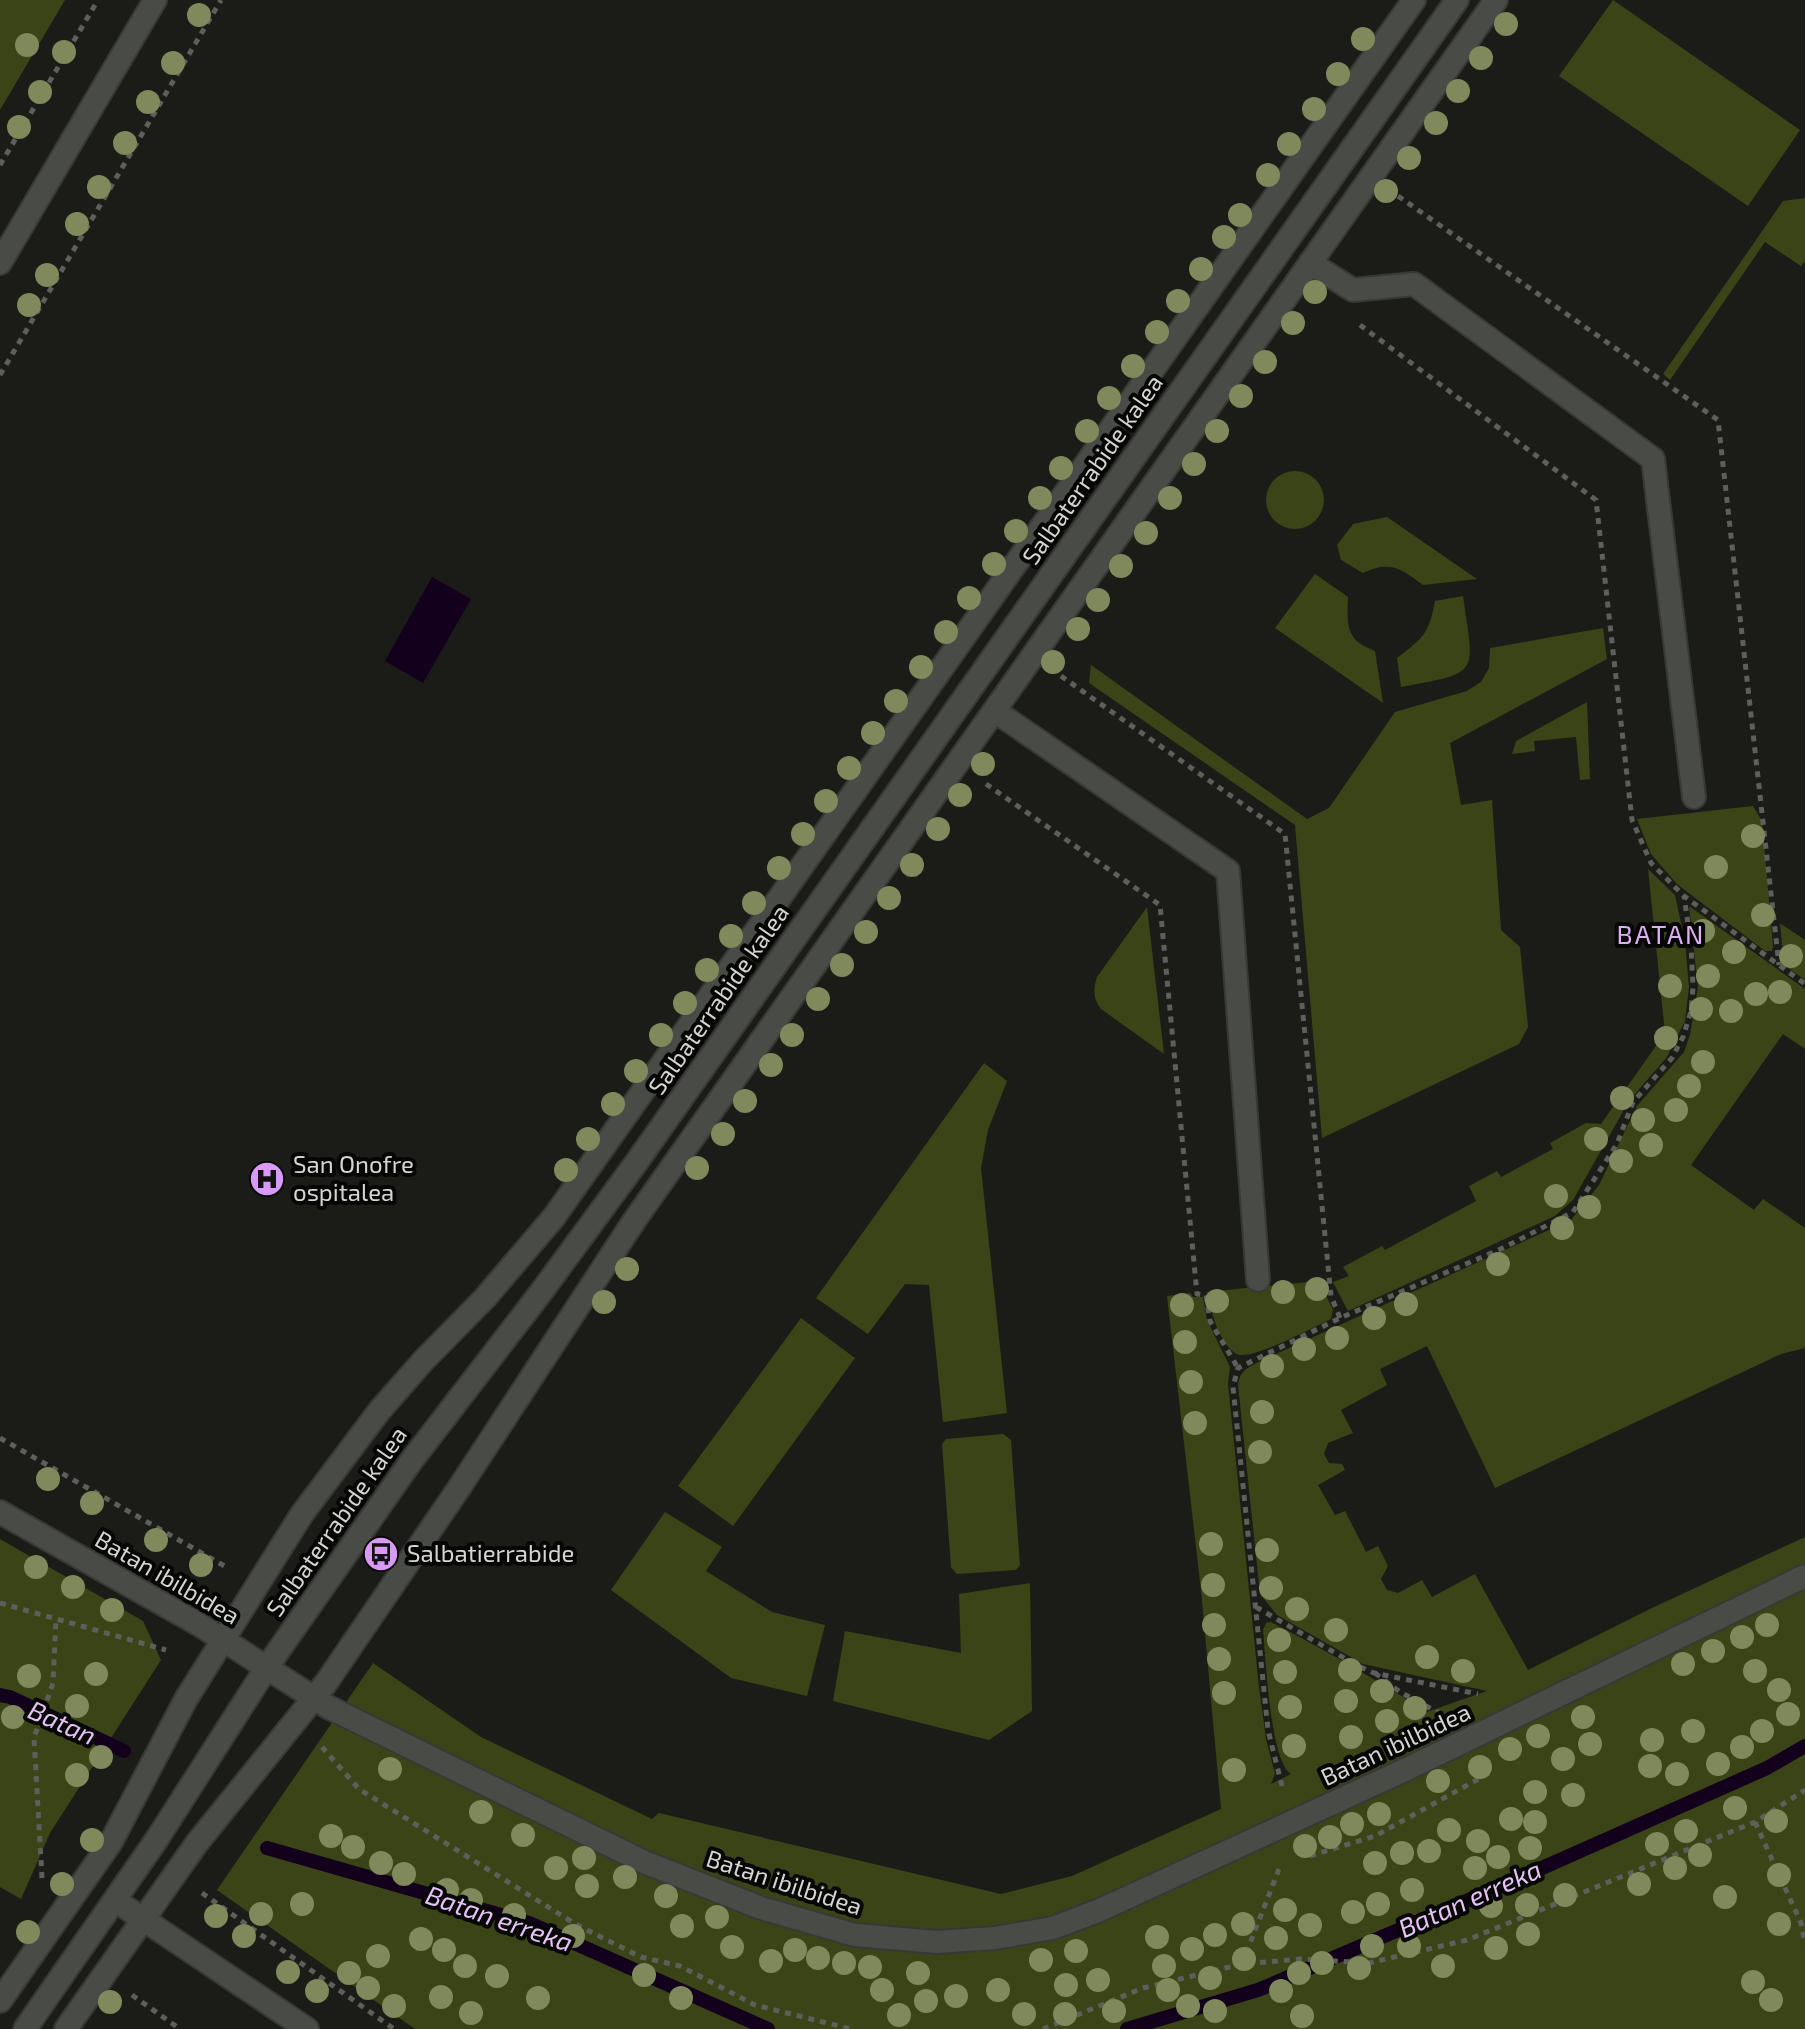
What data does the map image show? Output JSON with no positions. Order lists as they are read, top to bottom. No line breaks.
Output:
{"streets":{"street":["Salbaterrabide kalea","Batan ibilbidea"]},"crossings":[["Salbaterrabide kalea","Batan ibilbidea"]],"districts":["BATAN"],"water":["Batan","Batan erreka"],"places":{"hospital":["San Onofre ospitalea"],"bus stop":["Salbatierrabide"]}}
